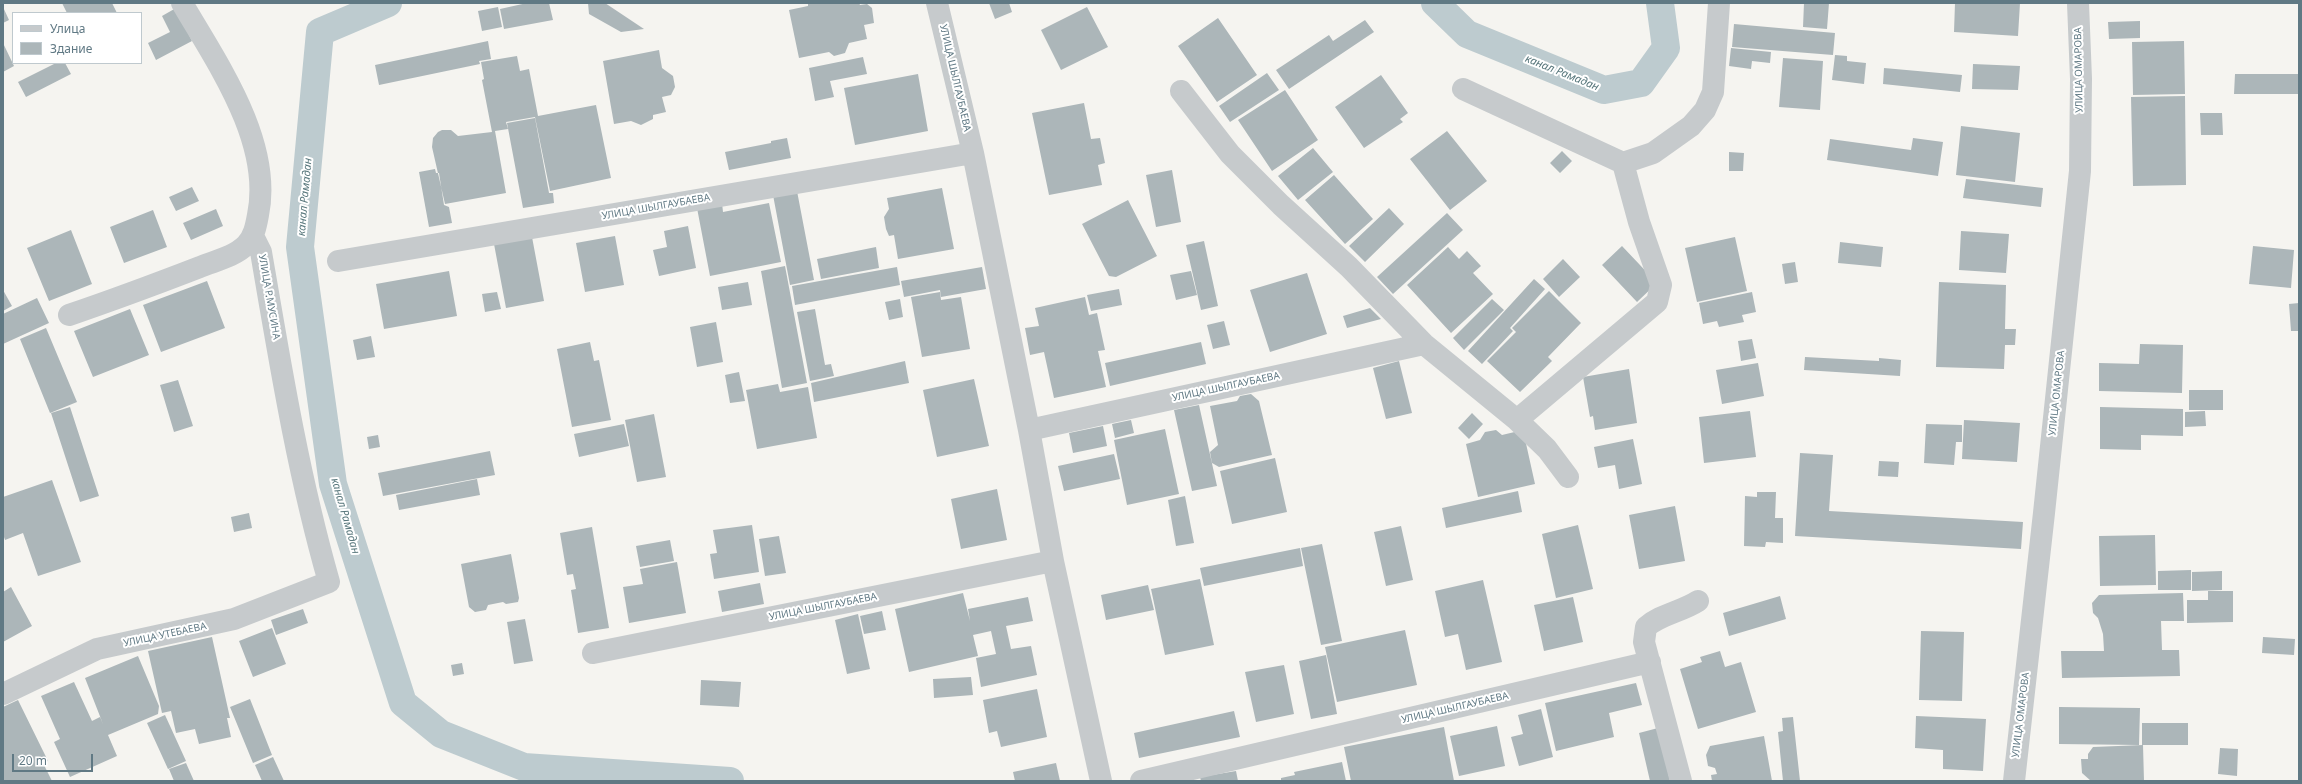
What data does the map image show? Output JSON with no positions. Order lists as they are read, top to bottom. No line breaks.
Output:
{"streets":{"street":["УЛИЦА ОМАРОВА","УЛИЦА ШЫЛГАУБАЕВА","УЛИЦА Р.МУСИНА","УЛИЦА УТЕБАЕВА"]},"crossings":[["УЛИЦА Р.МУСИНА","УЛИЦА УТЕБАЕВА"]],"water":["канал Рамадан"],"legend":["Улица","Здание"],"scale_bar":"20 m"}
